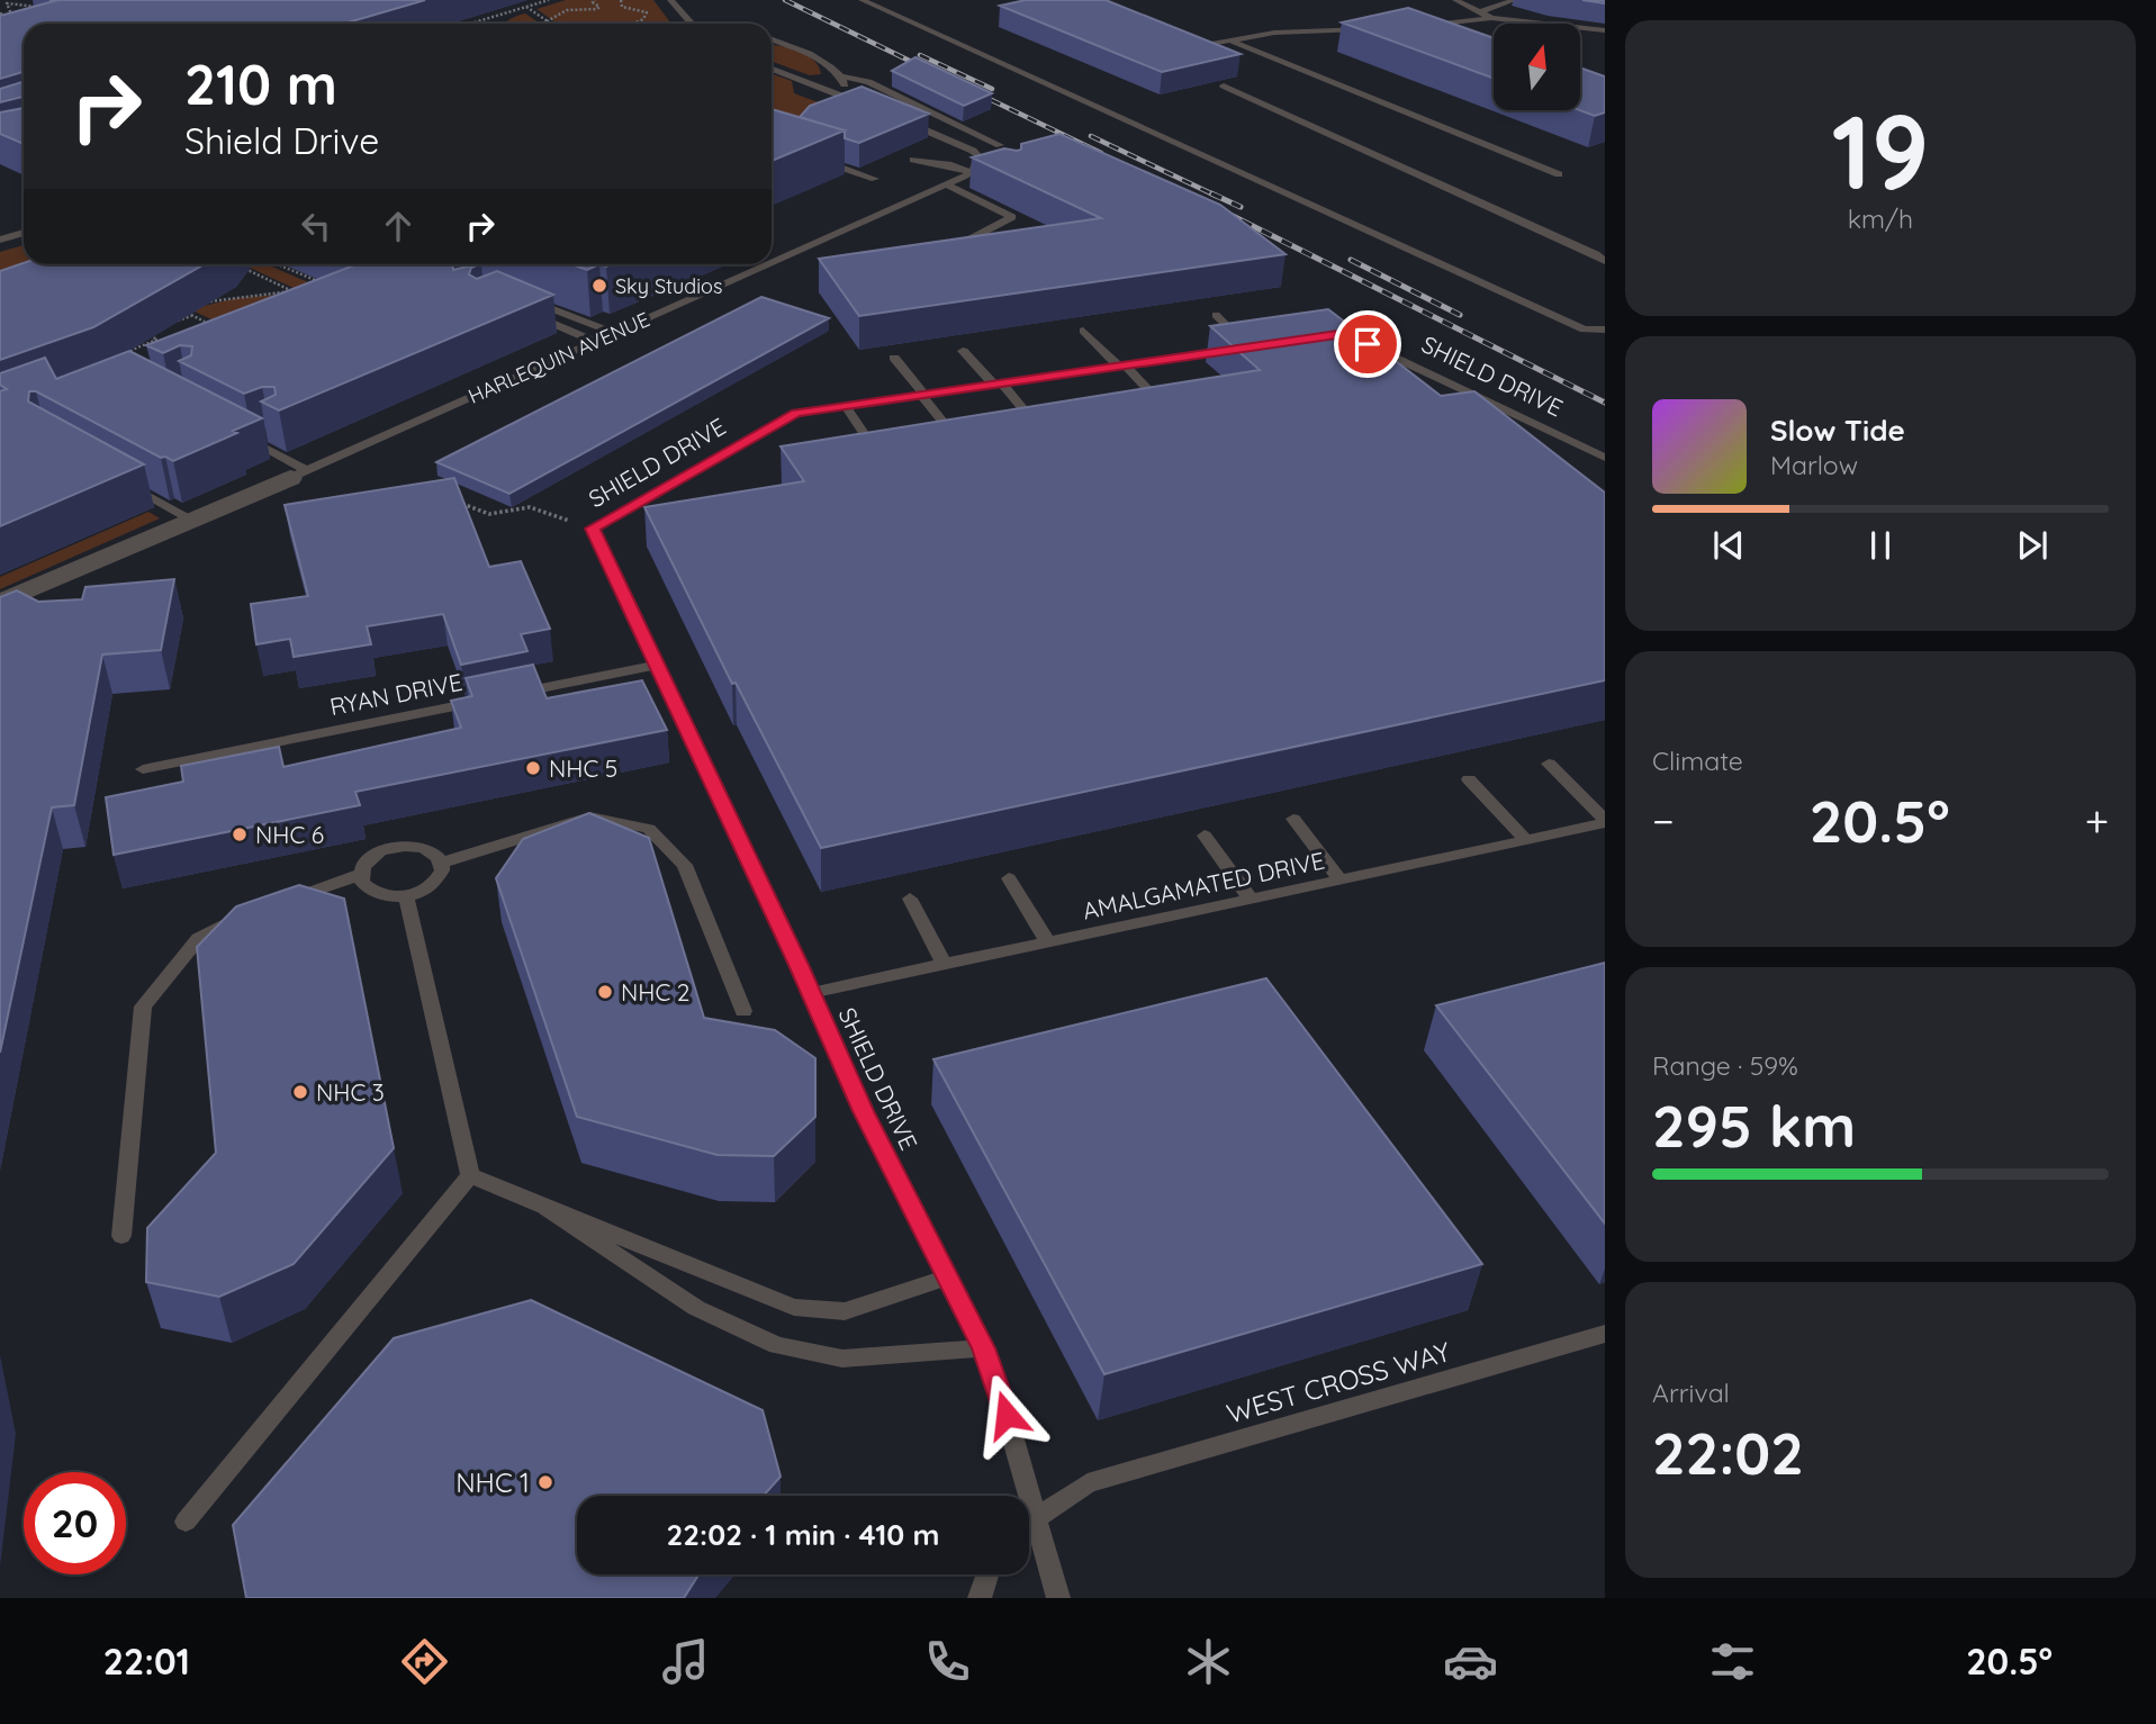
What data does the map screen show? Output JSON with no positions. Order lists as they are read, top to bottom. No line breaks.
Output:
{"streets":{"street":["HARLEQUIN AVENUE"],"lane":["SHIELD DRIVE","RYAN DRIVE","AMALGAMATED DRIVE","WEST CROSS WAY"]},"crossings":[["SHIELD DRIVE","RYAN DRIVE"],["SHIELD DRIVE","AMALGAMATED DRIVE"]],"places":["Sky Studios","NHC 5","NHC 6","NHC 2","NHC 3","NHC 1"],"north":"top","page":{"tile":[["19","km/h"],"Climate",["Range · 59%","295 km"],["Arrival","22:02"]],"turn":["210 m","Shield Drive"],"song":["Slow Tide","Marlow"],"heat":["−","20.5°","+"],"limit":"20","trip":"22:02 · 1 min · 410 m","tabs":["22:01","20.5°"]}}
